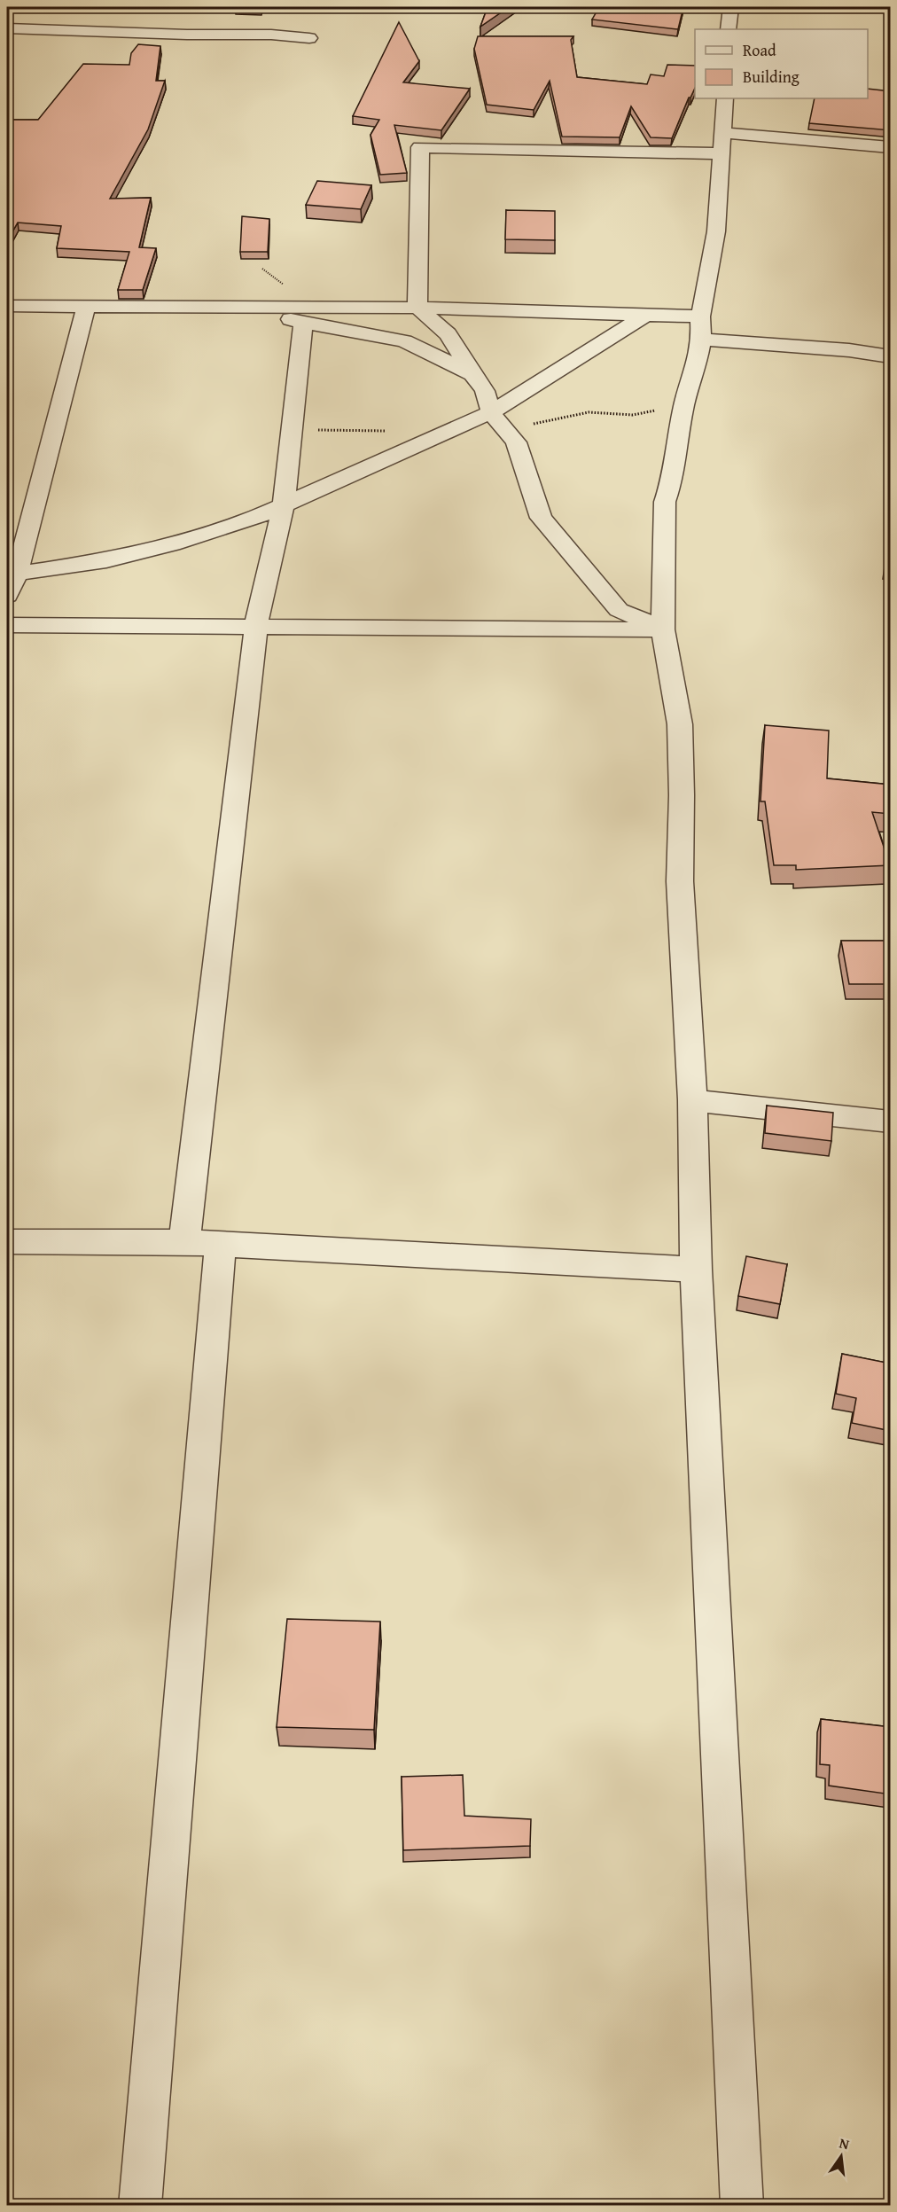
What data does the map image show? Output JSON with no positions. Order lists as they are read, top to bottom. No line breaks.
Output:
{"legend":["Road","Building"],"north":"top"}
